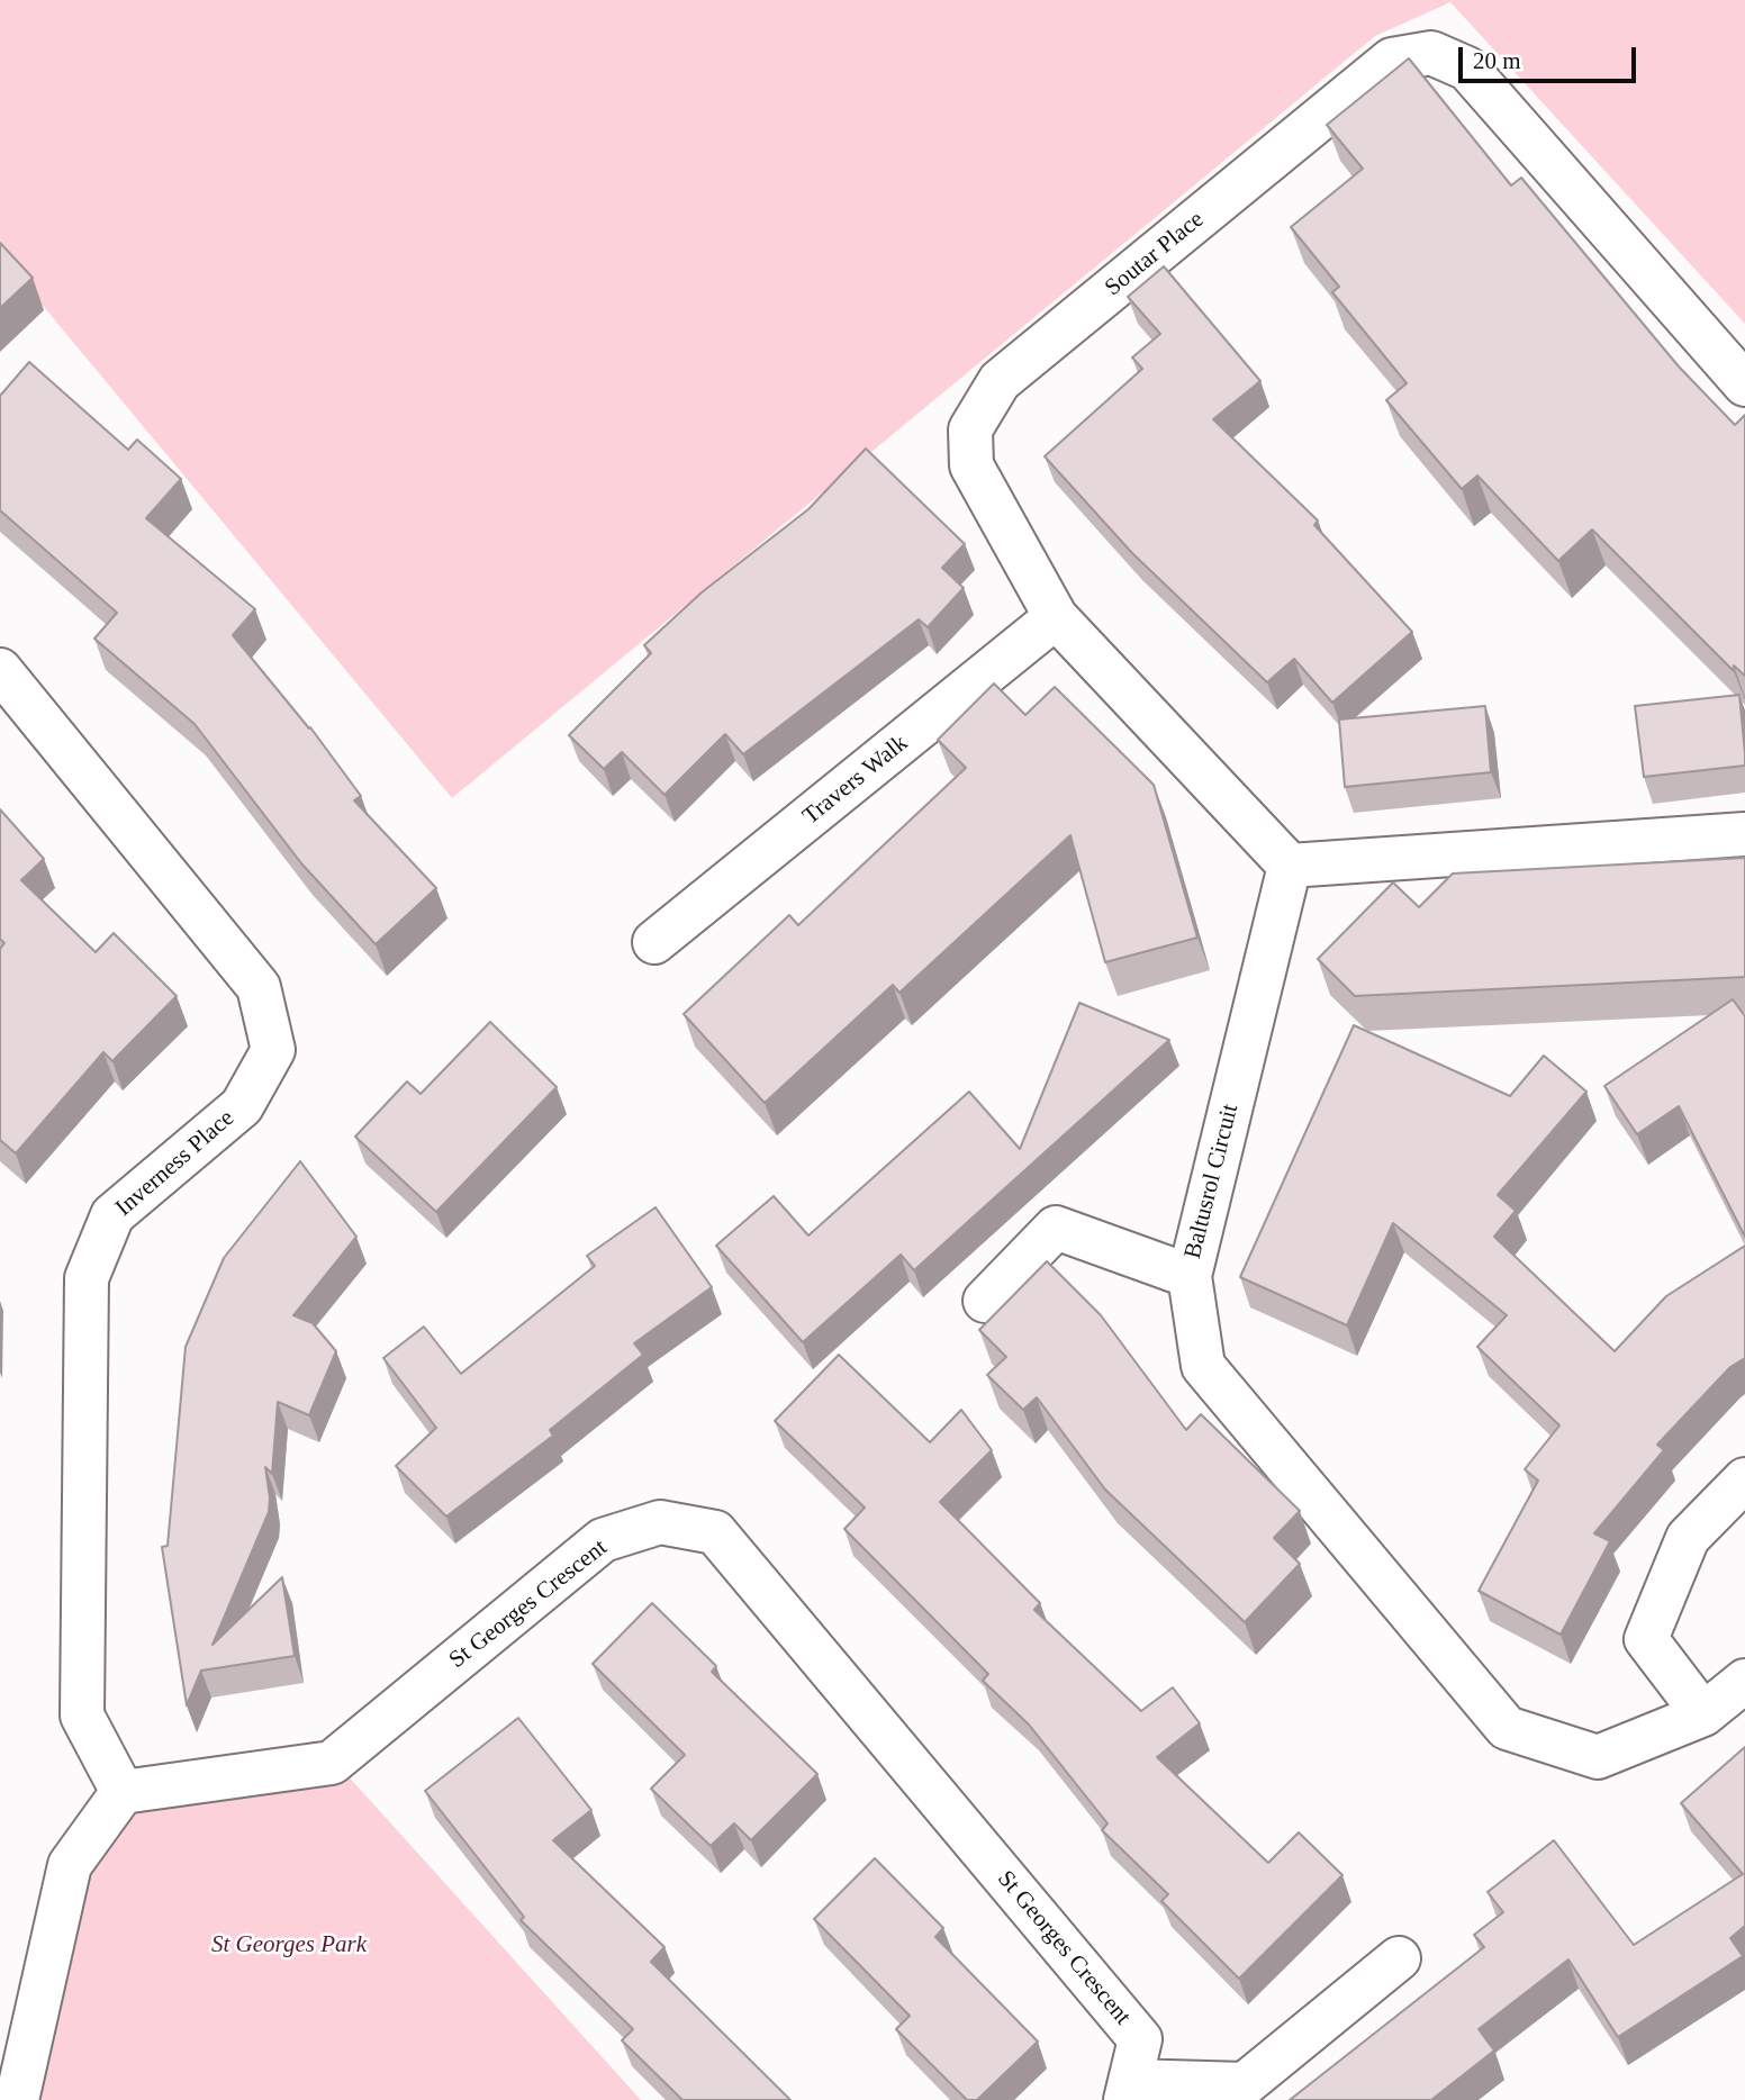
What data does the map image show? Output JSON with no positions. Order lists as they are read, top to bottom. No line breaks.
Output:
{"streets":{"street":["Soutar Place","Travers Walk","Inverness Place","Baltusrol Circuit","St Georges Crescent"]},"crossings":[["Soutar Place","Travers Walk"],["Soutar Place","Baltusrol Circuit"],["Inverness Place","St Georges Crescent"]],"parks":["St Georges Park"],"scale_bar":"20 m"}
